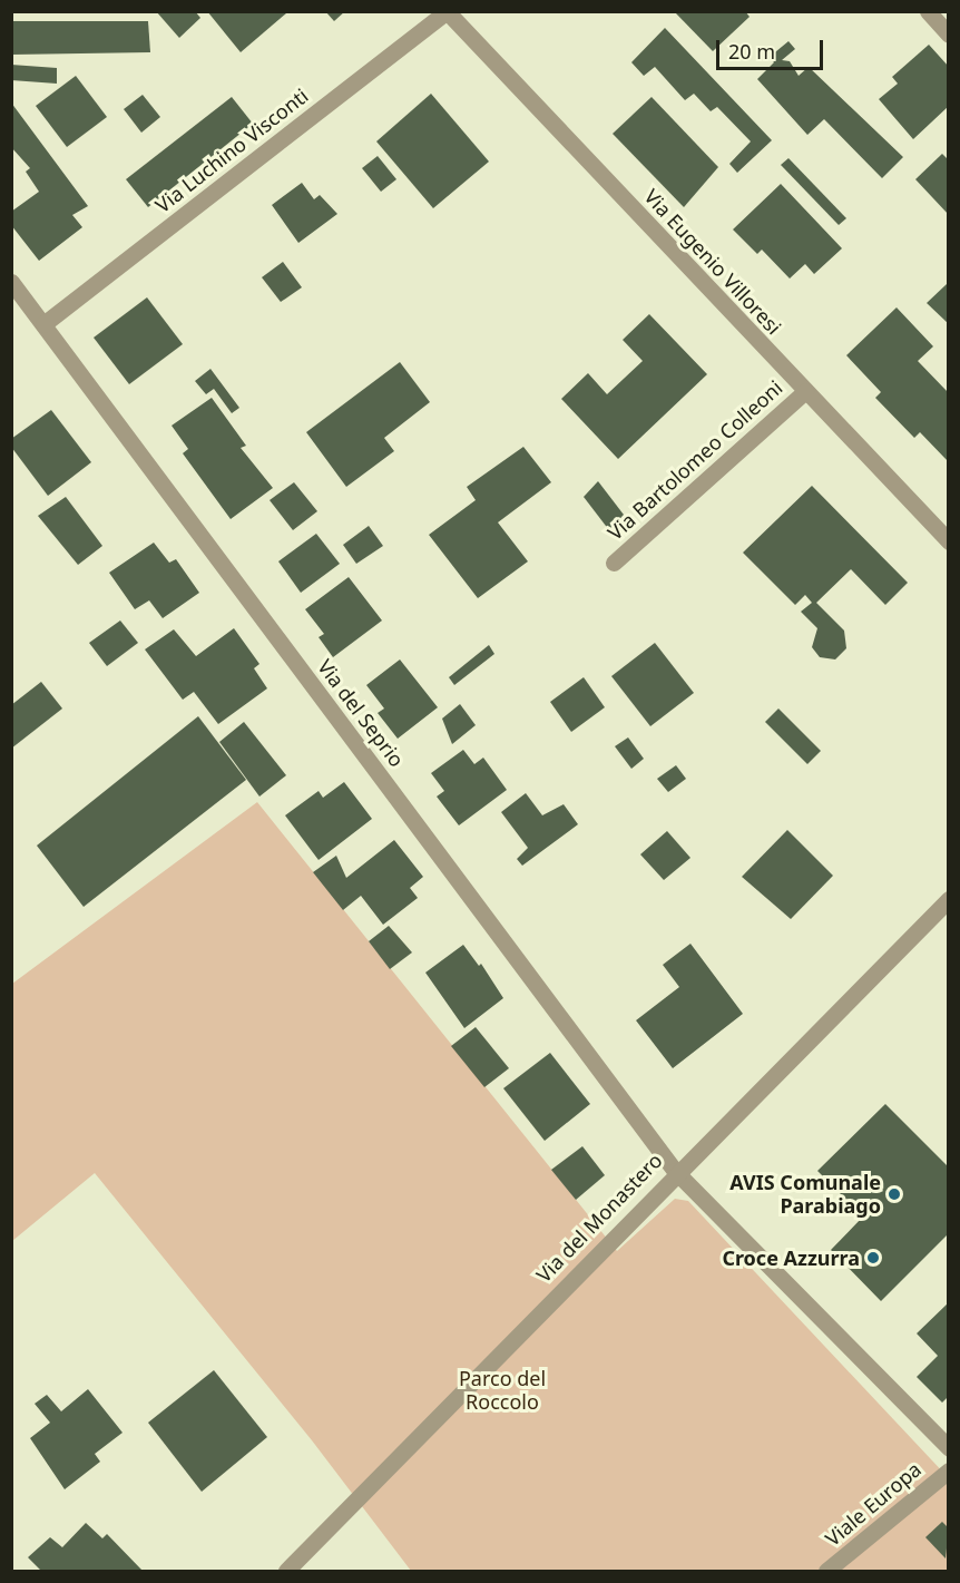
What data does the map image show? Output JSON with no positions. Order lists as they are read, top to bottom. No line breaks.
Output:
{"streets":{"street":["Via Luchino Visconti","Via Eugenio Villoresi","Via Bartolomeo Colleoni","Via del Seprio","Via del Monastero","Viale Europa"]},"crossings":[["Via Luchino Visconti","Via Eugenio Villoresi"],["Via Luchino Visconti","Via del Seprio"],["Via Eugenio Villoresi","Via Bartolomeo Colleoni"],["Via del Seprio","Via del Monastero"]],"parks":["Parco del Roccolo"],"places":["AVIS Comunale Parabiago","Croce Azzurra"],"scale_bar":"20 m"}
